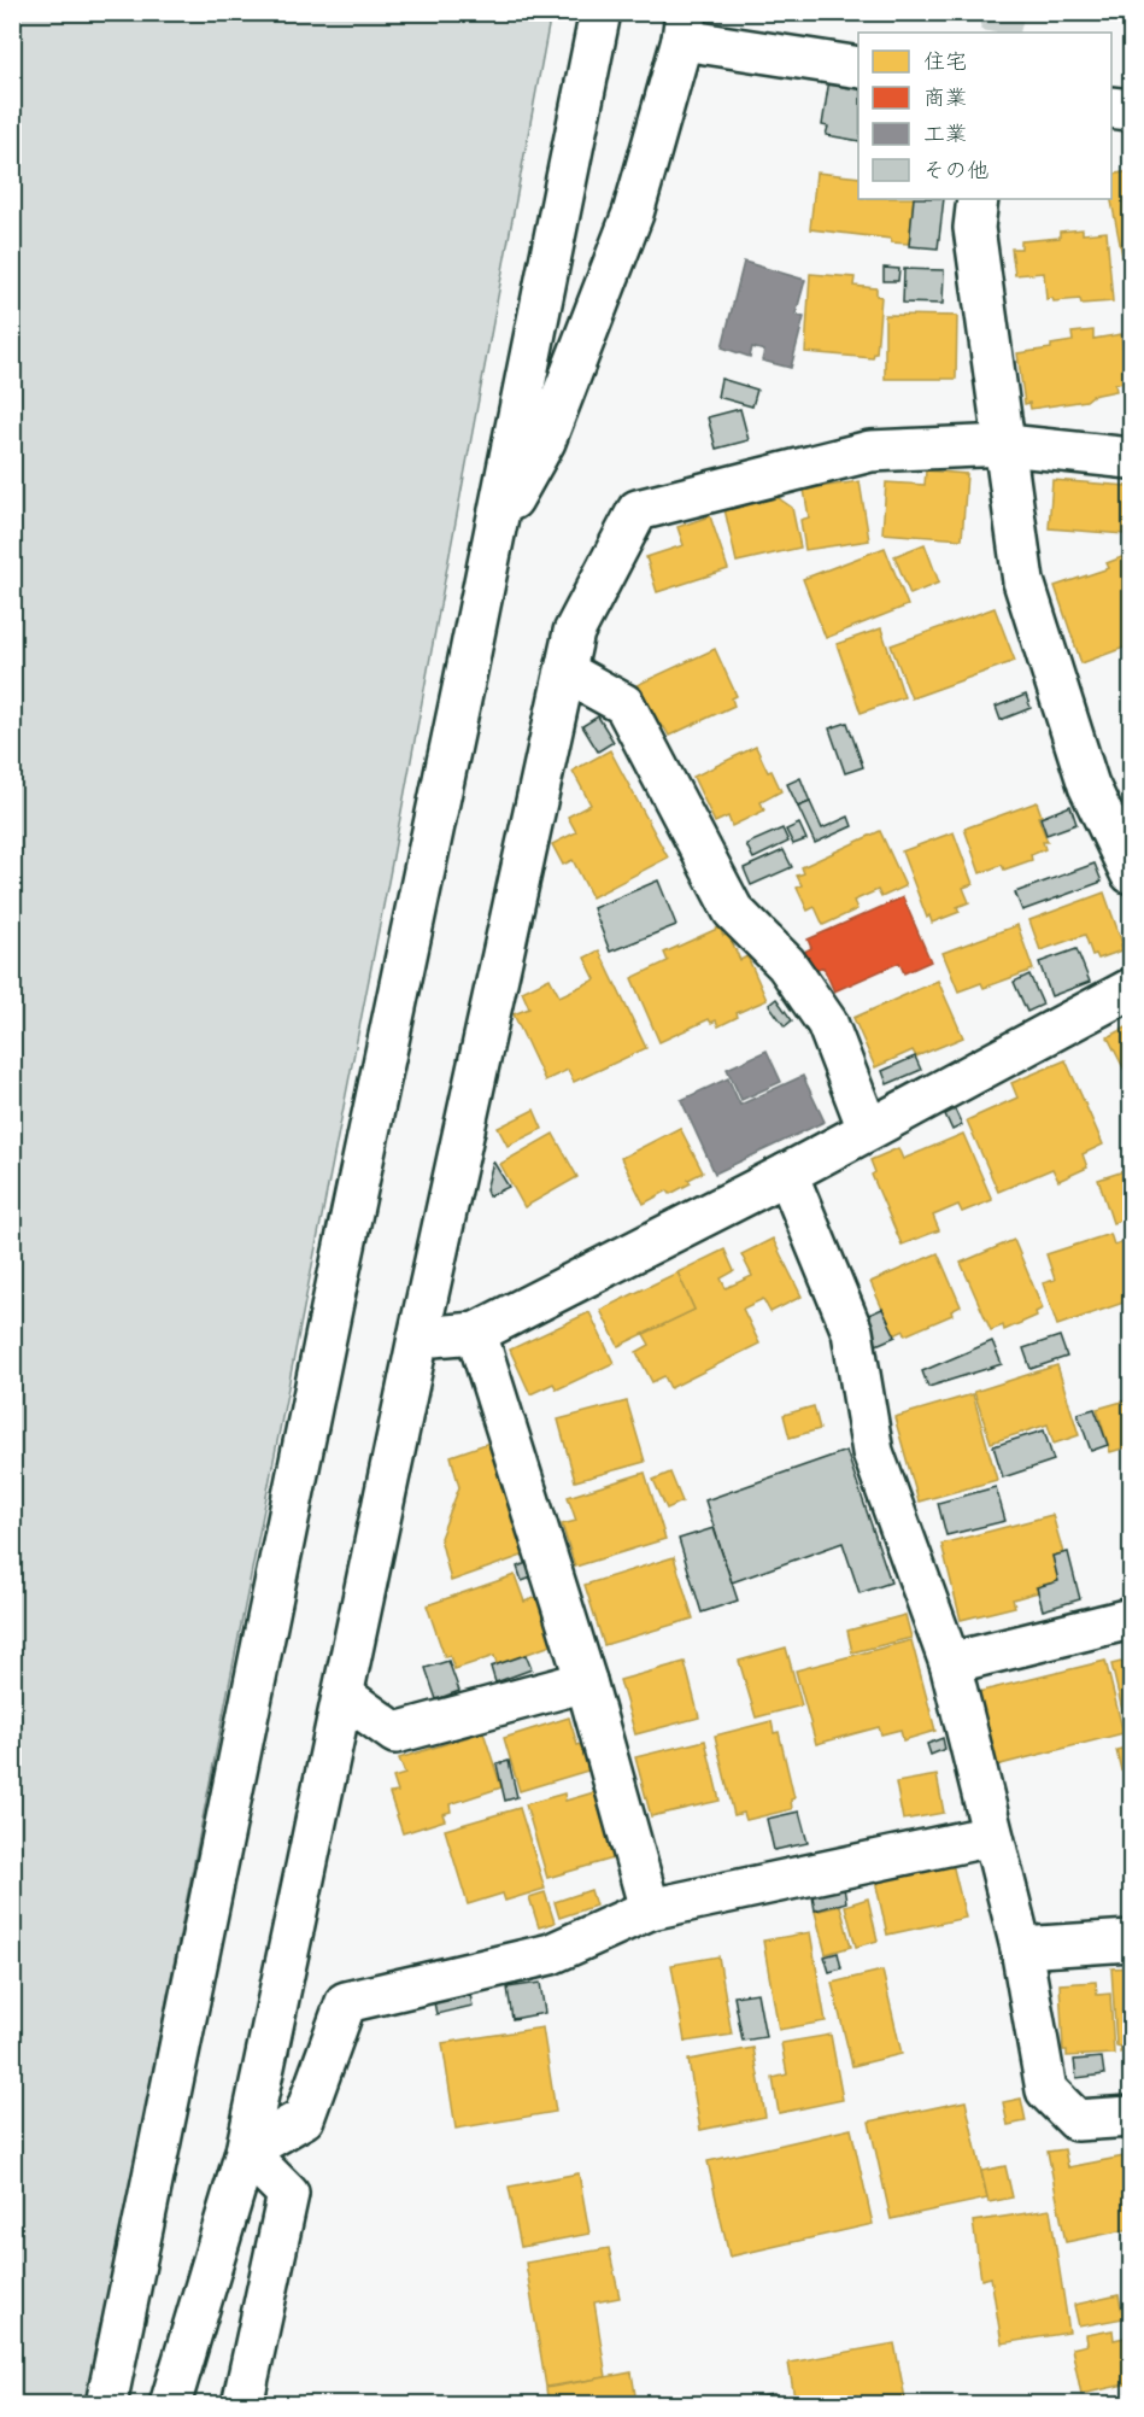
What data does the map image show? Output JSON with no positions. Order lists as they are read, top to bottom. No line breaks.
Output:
{"legend":["住宅","商業","工業","その他"]}
